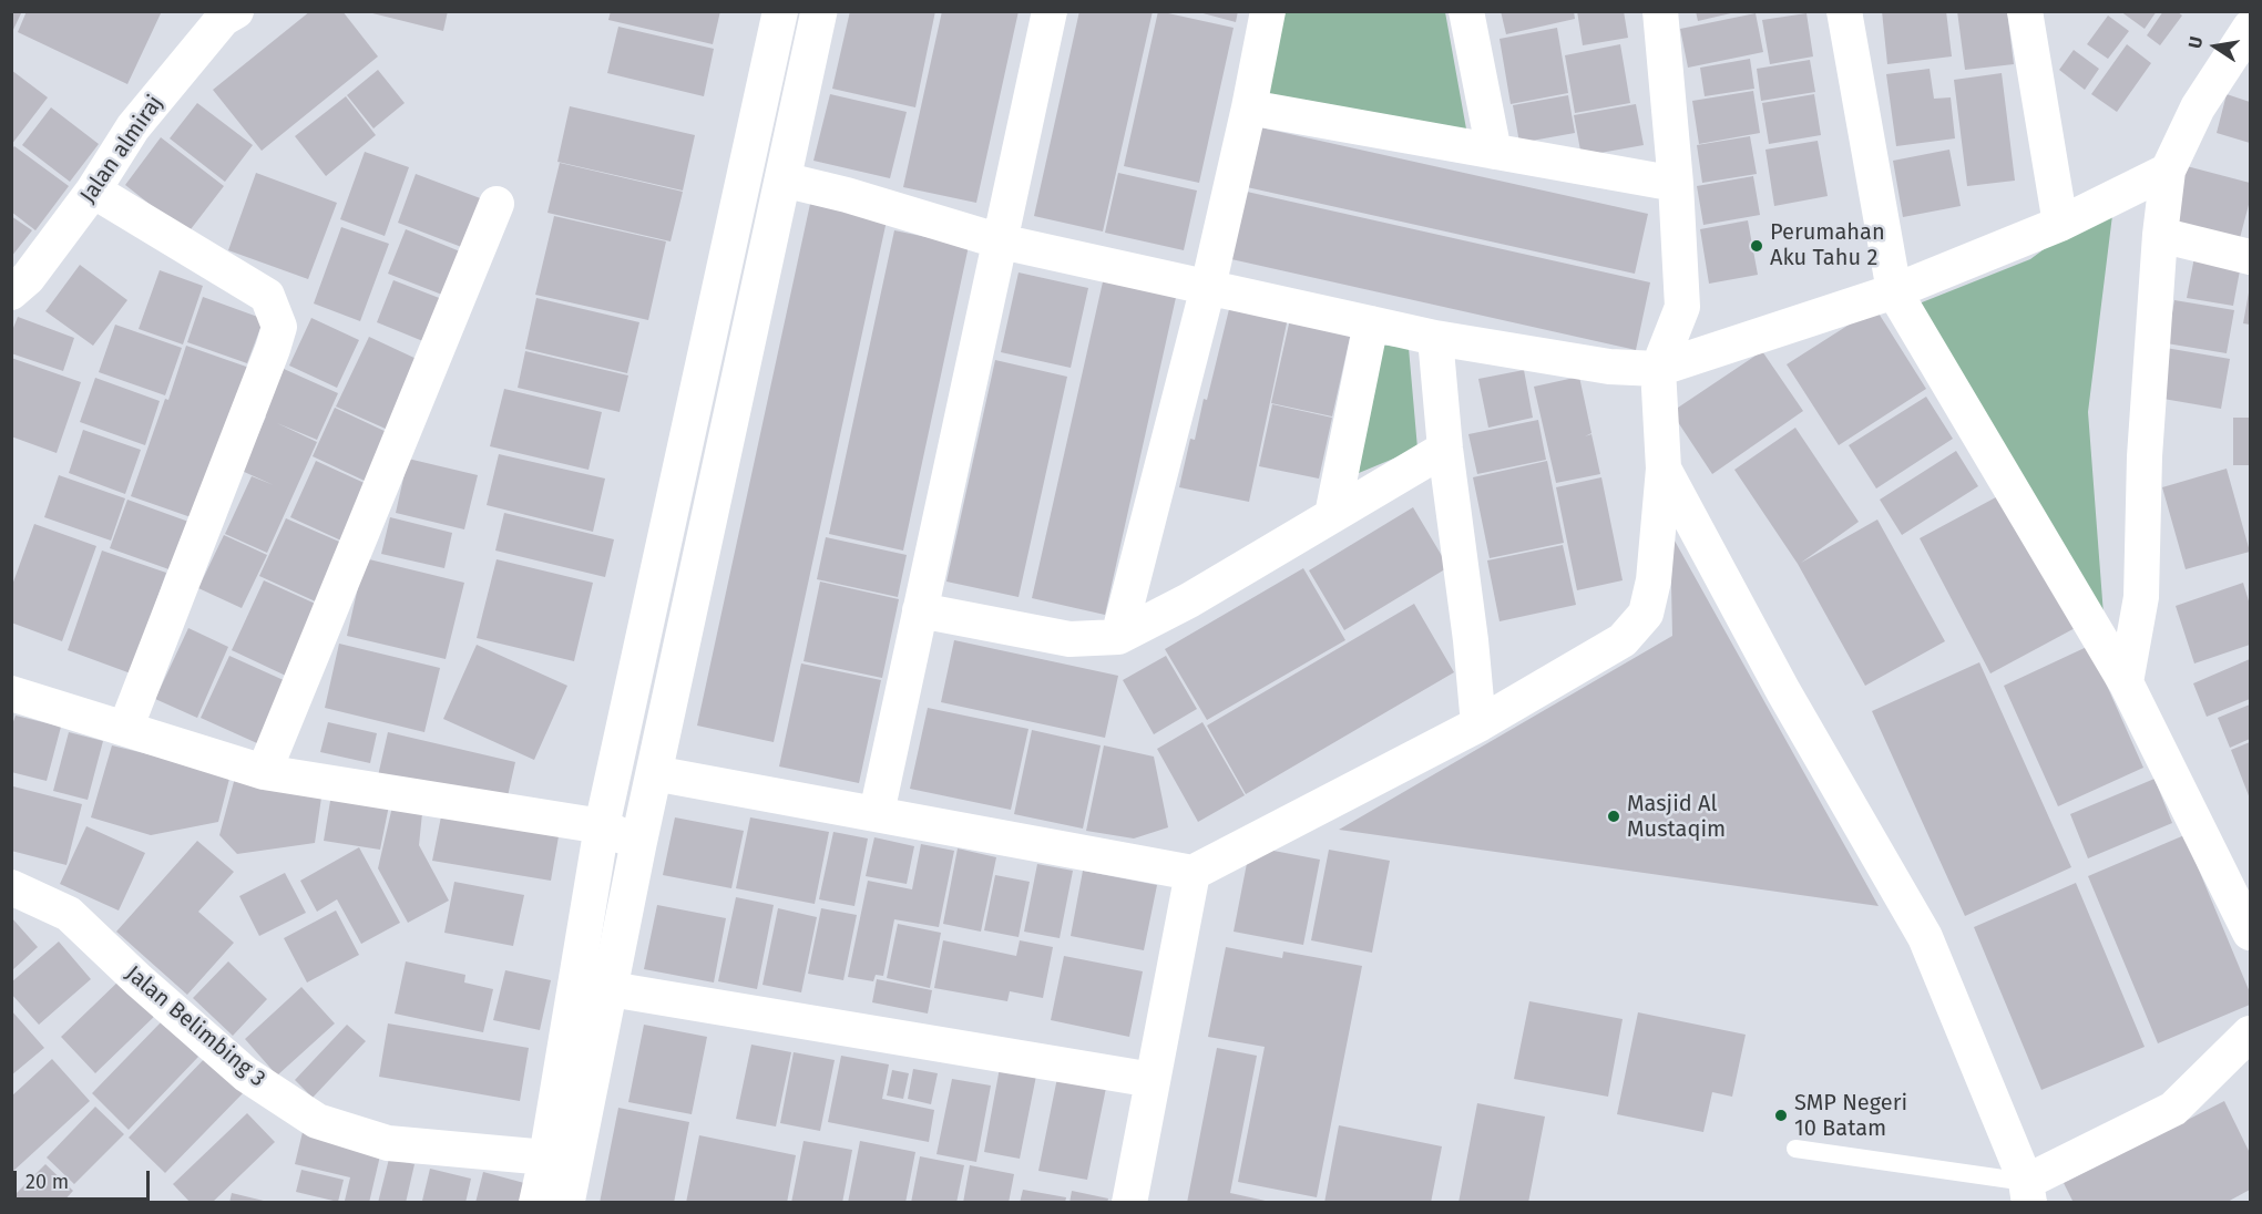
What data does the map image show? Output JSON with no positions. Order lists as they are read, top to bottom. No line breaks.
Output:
{"streets":{"street":["Jalan almiraj","Jalan Belimbing 3"]},"places":["Perumahan Aku Tahu 2","Masjid Al Mustaqim","SMP Negeri 10 Batam"],"scale_bar":"20 m","north":"left"}
